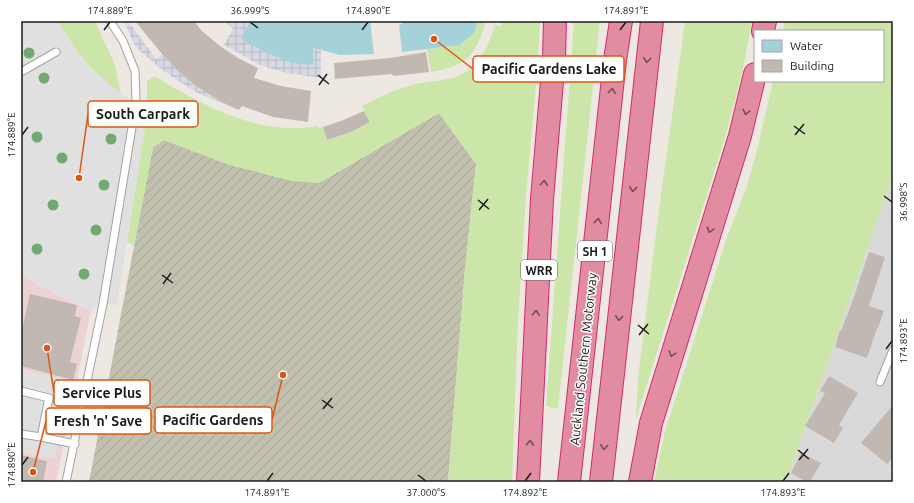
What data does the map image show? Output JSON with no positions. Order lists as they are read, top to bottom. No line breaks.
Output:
{"streets":{"highway":["SH 1","WRR","Auckland Southern Motorway"]},"places":["Pacific Gardens Lake","South Carpark","Service Plus","Pacific Gardens","Fresh 'n' Save"],"legend":["Water","Building"],"coordinates":["174.889°E","36.999°S","174.890°E","174.891°E","36.998°S","174.893°E","37.000°S","174.892°E"]}
